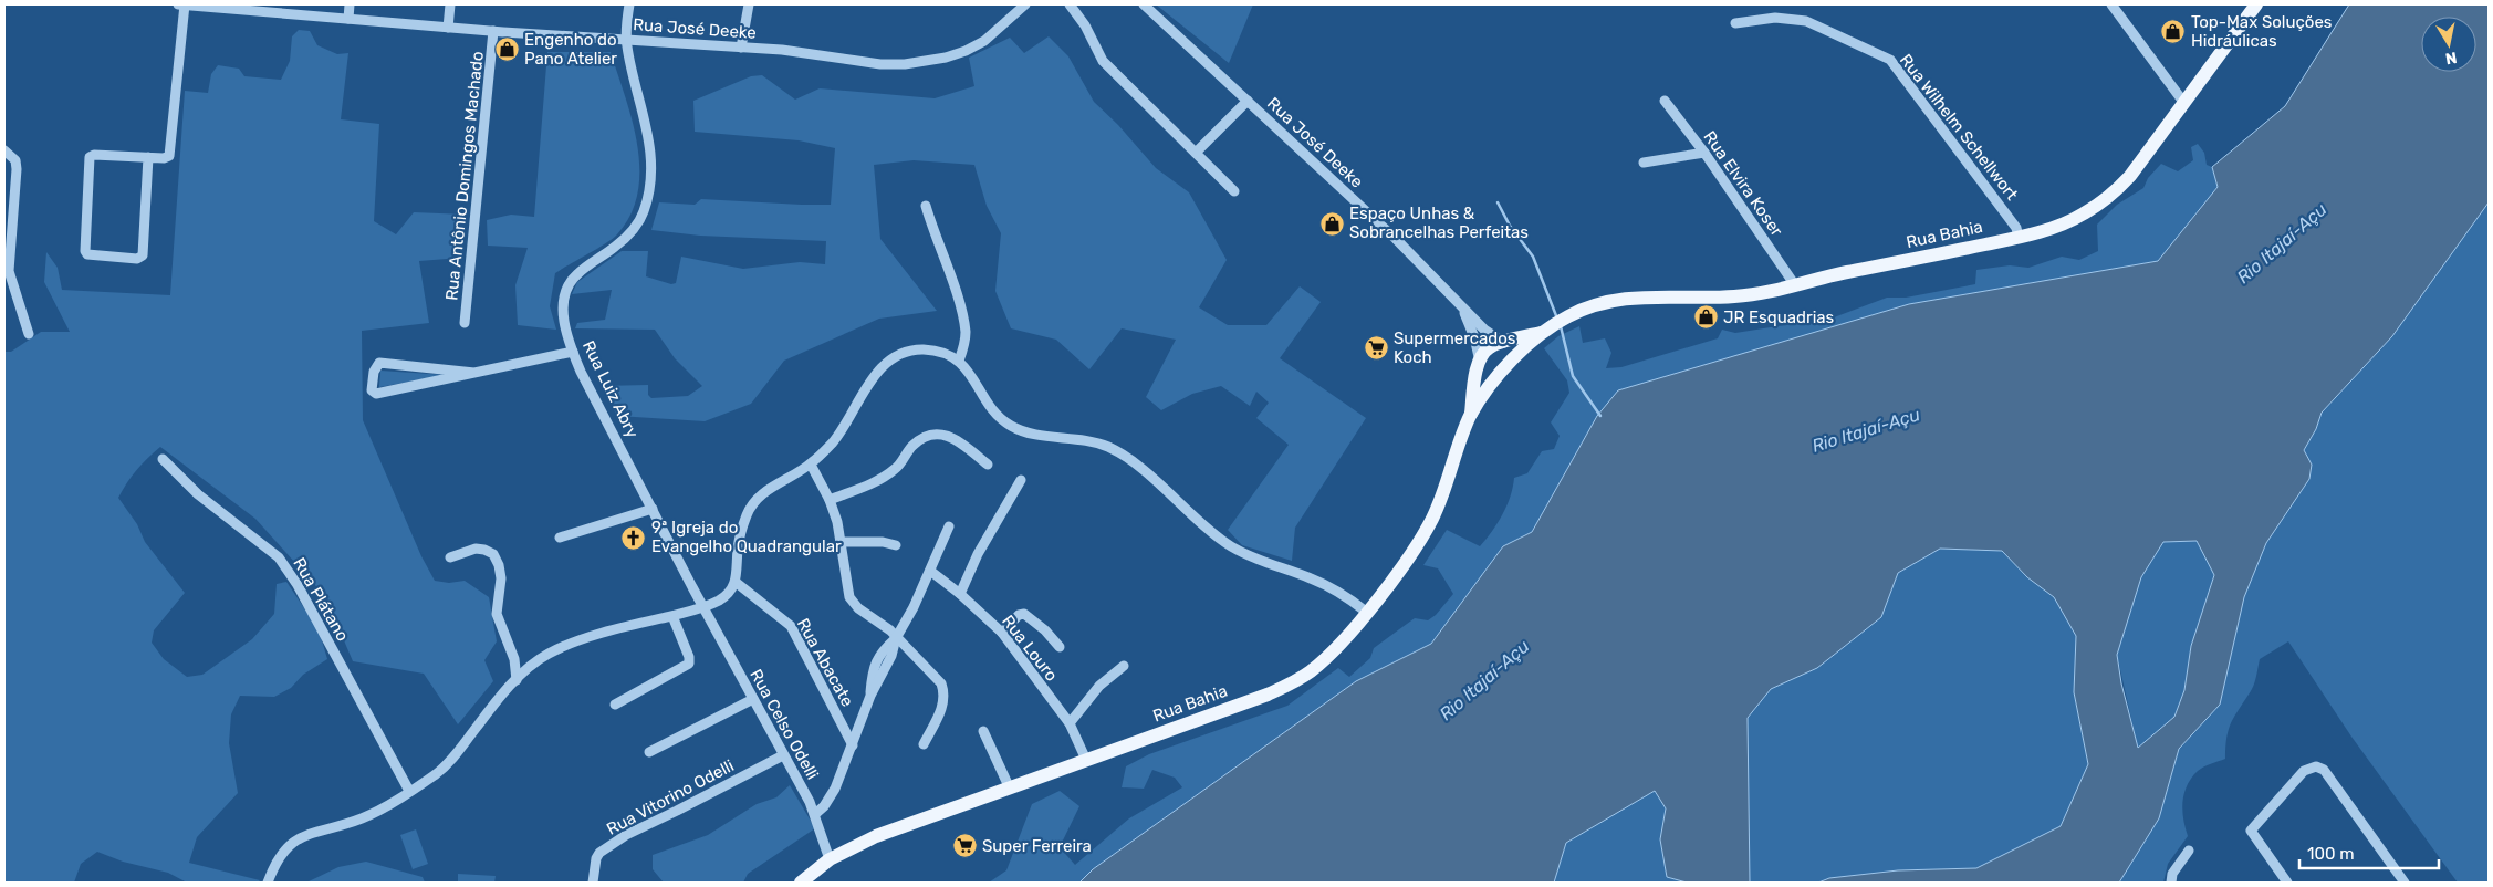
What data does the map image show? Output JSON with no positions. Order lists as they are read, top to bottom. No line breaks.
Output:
{"streets":{"main road":["Rua Bahia"],"street":["Rua José Deeke","Rua Wilhelm Schellwort","Rua Antônio Domingos Machado","Rua Elvira Koser","Rua Luiz Abry","Rua Plátano","Rua Louro","Rua Abacate","Rua Celso Odelli","Rua Vitorino Odelli"]},"crossings":[["Rua José Deeke","Rua Antônio Domingos Machado"],["Rua José Deeke","Rua Bahia"],["Rua José Deeke","Rua Luiz Abry"],["Rua Wilhelm Schellwort","Rua Bahia"],["Rua Elvira Koser","Rua Bahia"],["Rua Bahia","Rua Louro"],["Rua Bahia","Rua Celso Odelli"],["Rua Luiz Abry","Rua Celso Odelli"],["Rua Celso Odelli","Rua Vitorino Odelli"]],"water":["Rio Itajaí-Açu"],"places":{"shop":["Top-Max Soluções Hidráulicas","Engenho do Pano Atelier","Espaço Unhas & Sobrancelhas Perfeitas","JR Esquadrias"],"supermarket":["Supermercados Koch","Super Ferreira"],"church":["9ª Igreja do Evangelho Quadrangular"]},"scale_bar":"100 m","north":"bottom"}
